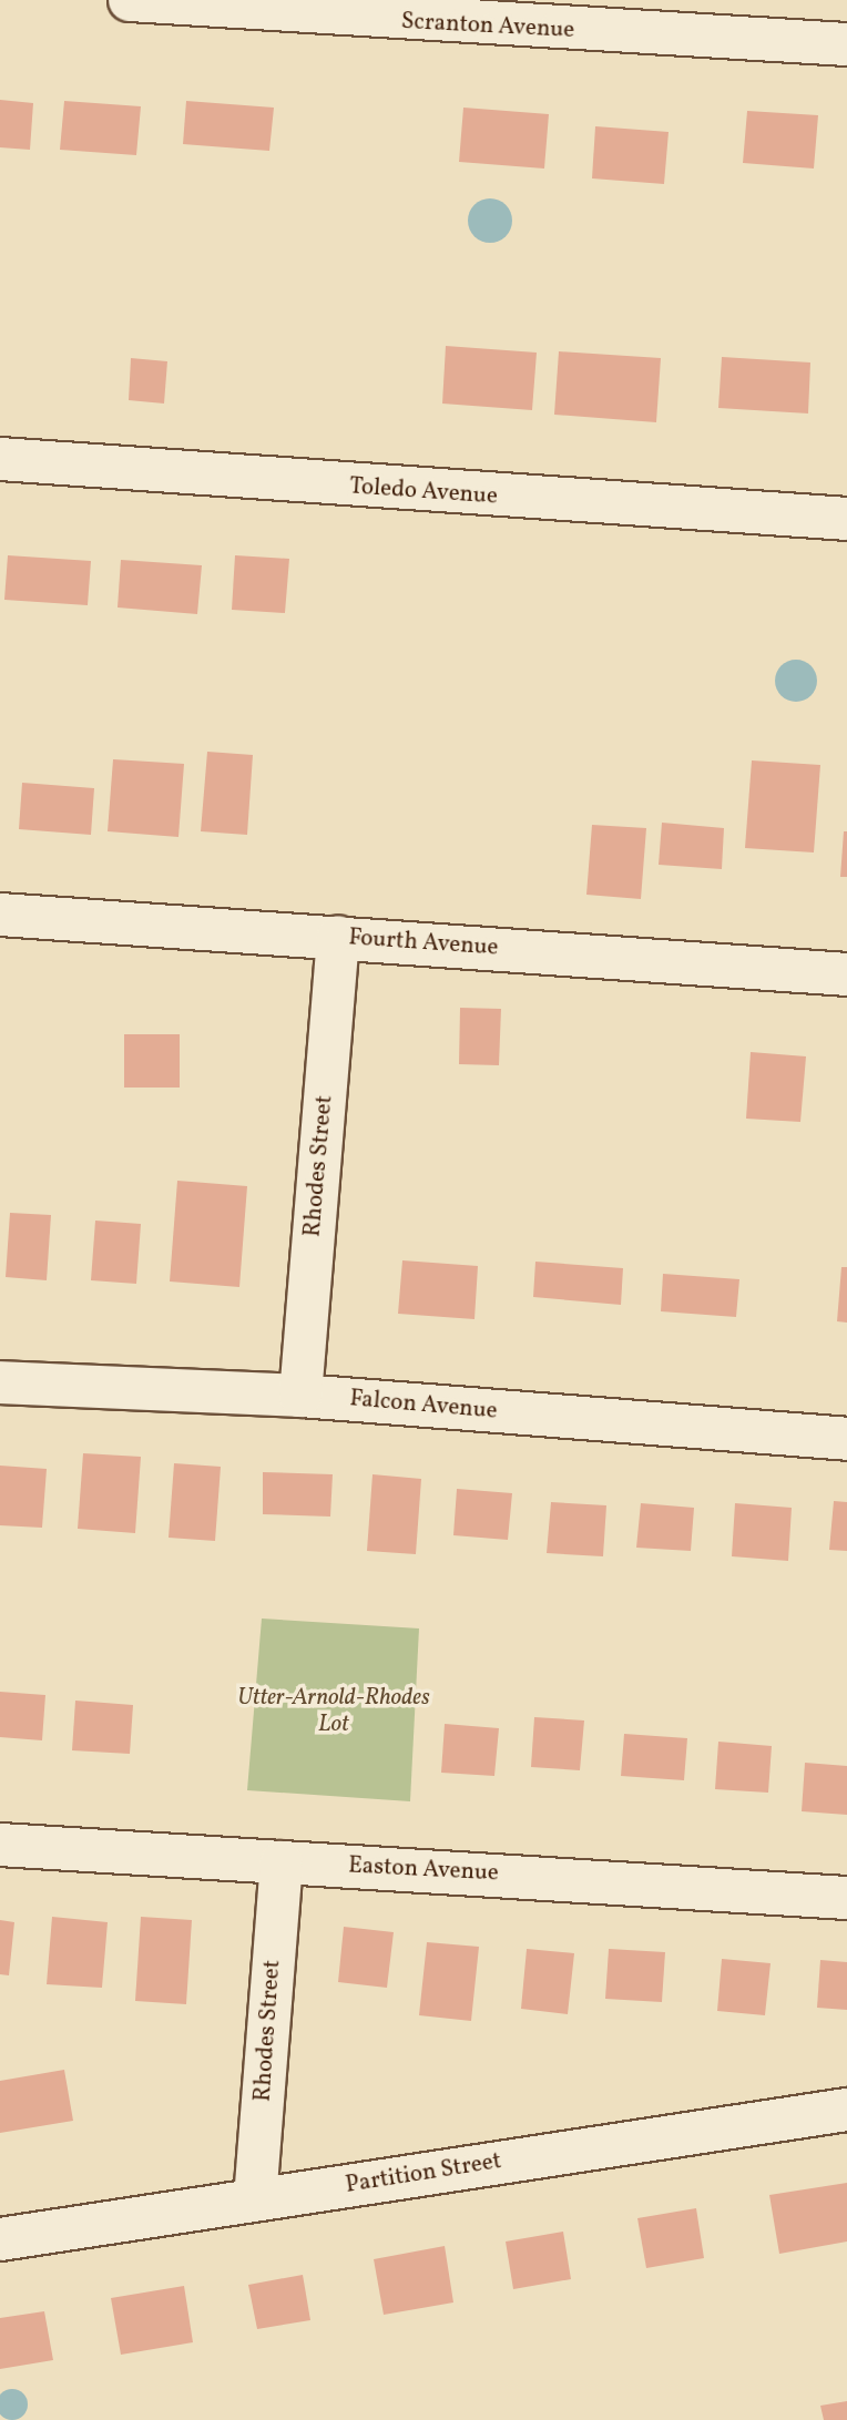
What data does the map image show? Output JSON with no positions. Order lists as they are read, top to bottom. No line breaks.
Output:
{"streets":{"street":["Scranton Avenue","Toledo Avenue","Fourth Avenue","Rhodes Street","Falcon Avenue","Easton Avenue","Partition Street"]},"crossings":[["Fourth Avenue","Rhodes Street"],["Rhodes Street","Falcon Avenue"],["Rhodes Street","Easton Avenue"],["Rhodes Street","Partition Street"]],"parks":["Utter-Arnold-Rhodes Lot"]}
